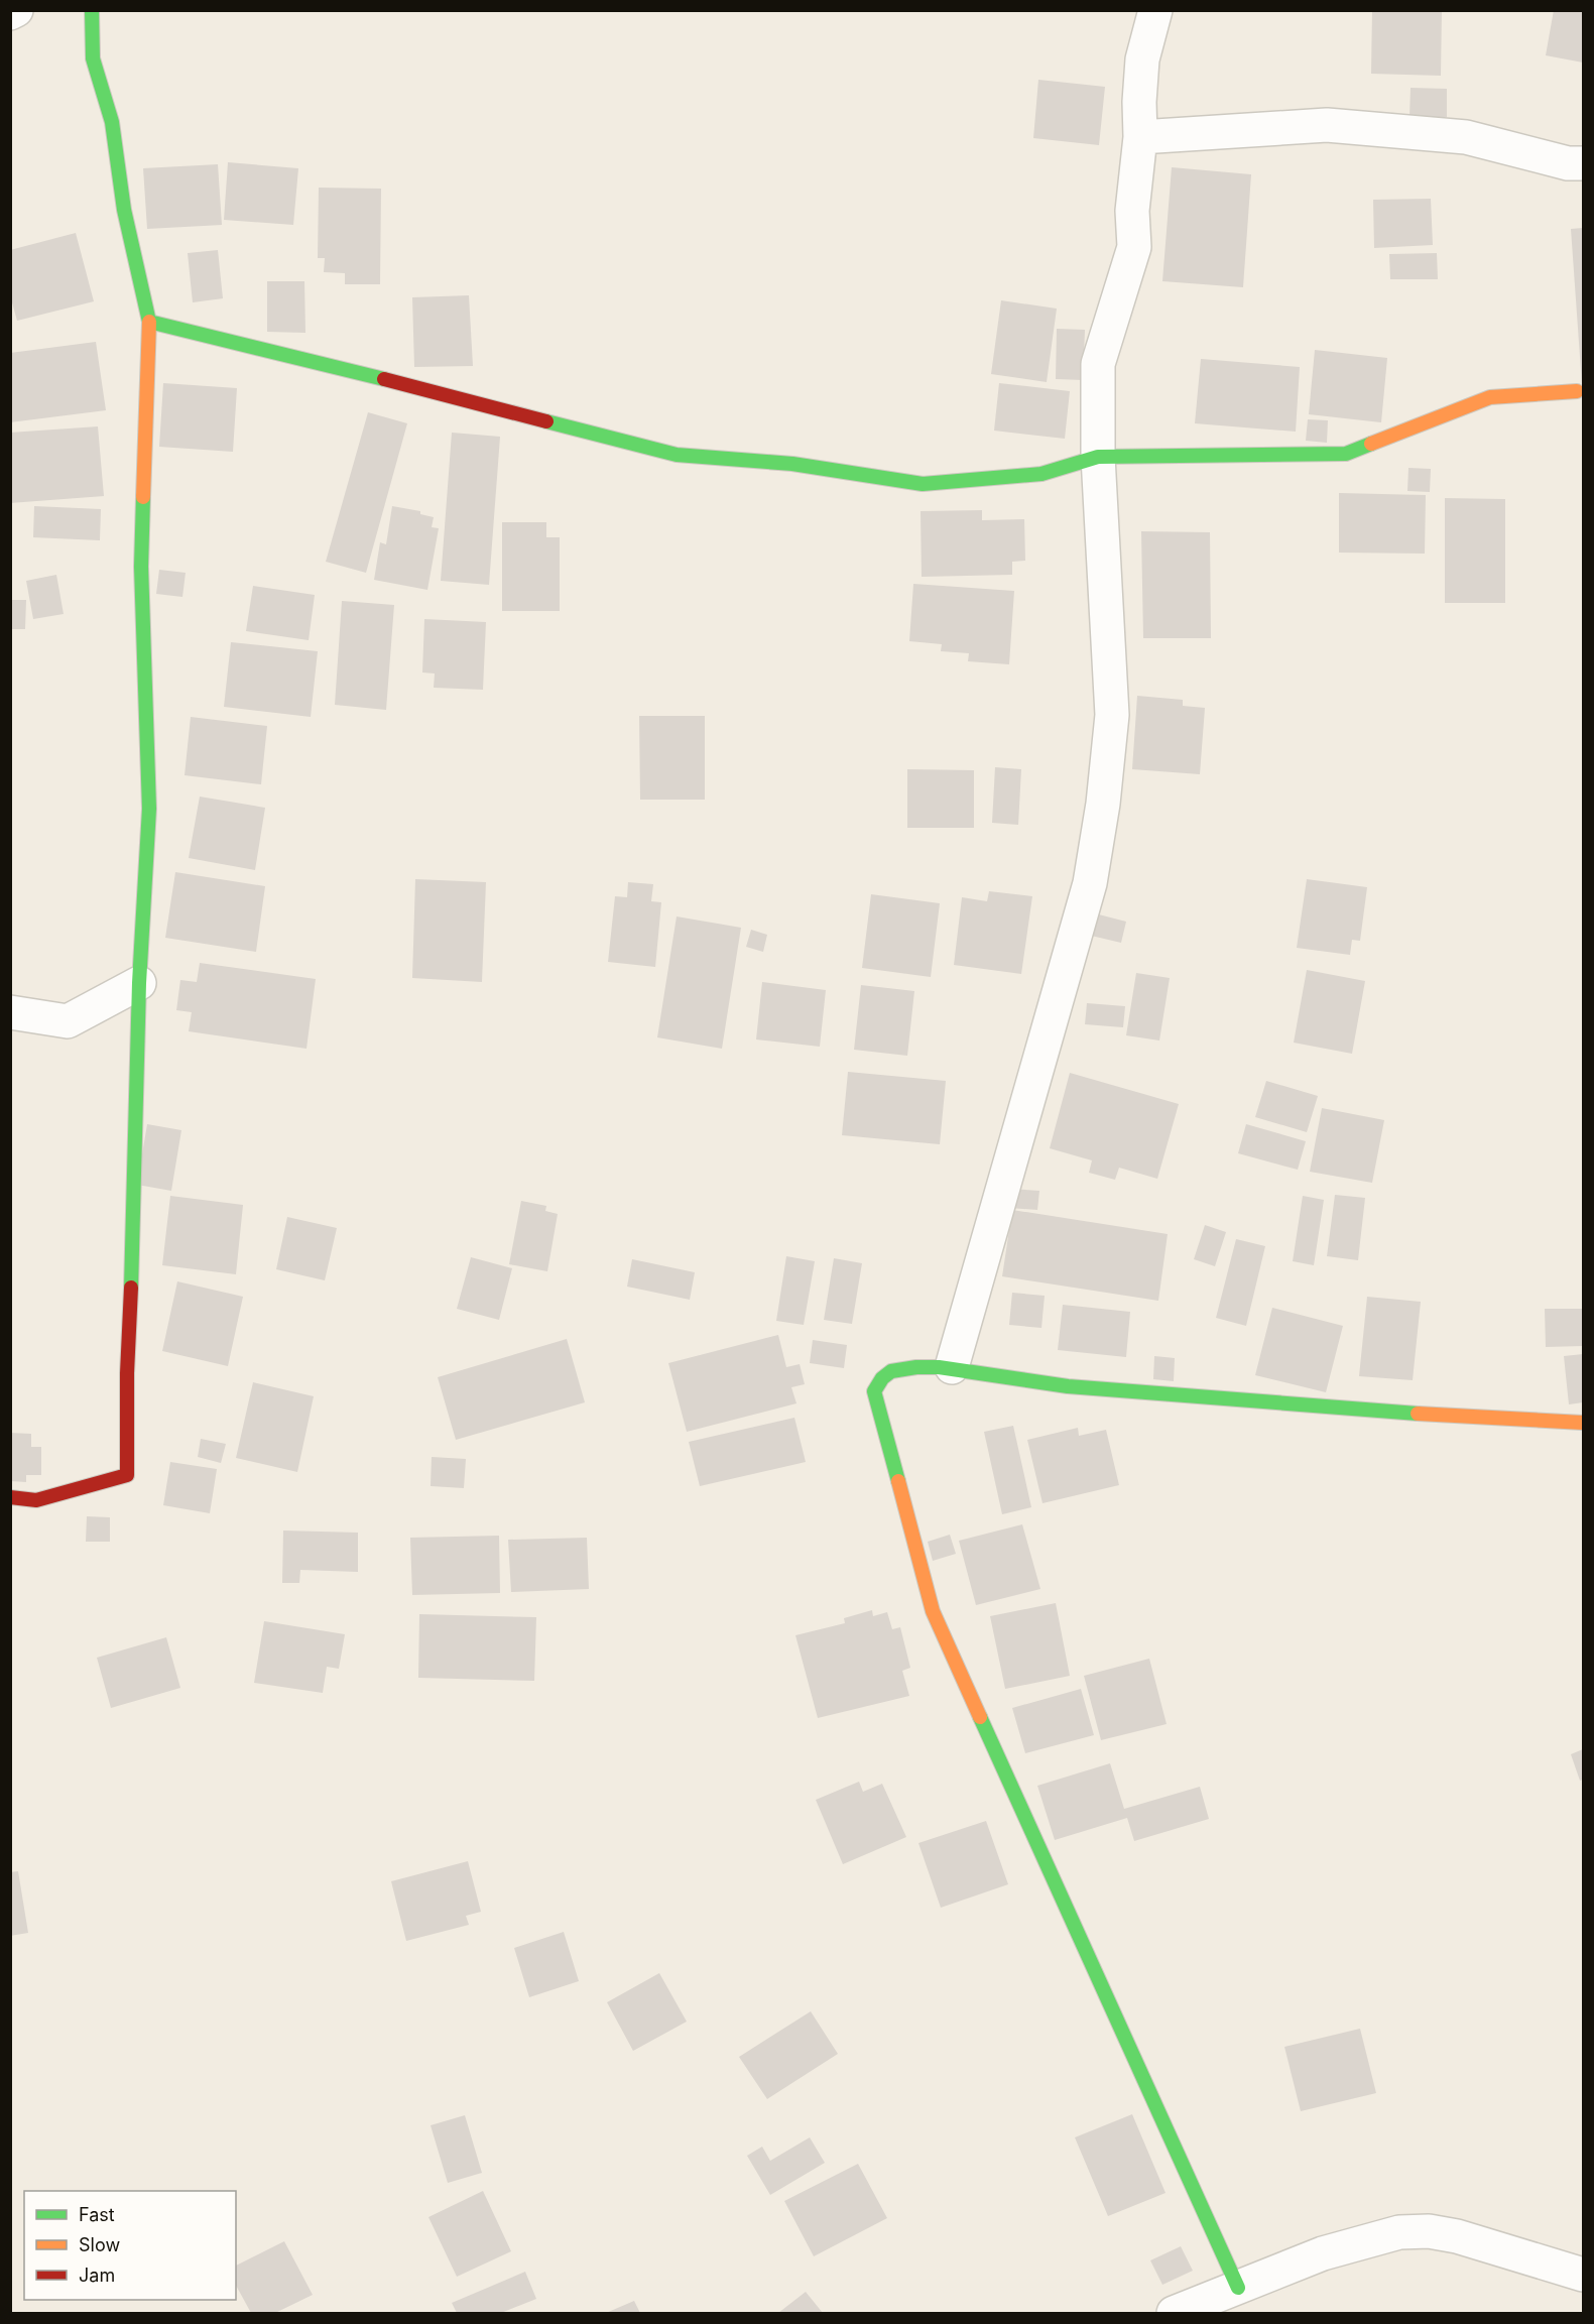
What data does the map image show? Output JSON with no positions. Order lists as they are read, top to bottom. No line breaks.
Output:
{"legend":["Fast","Slow","Jam"]}
